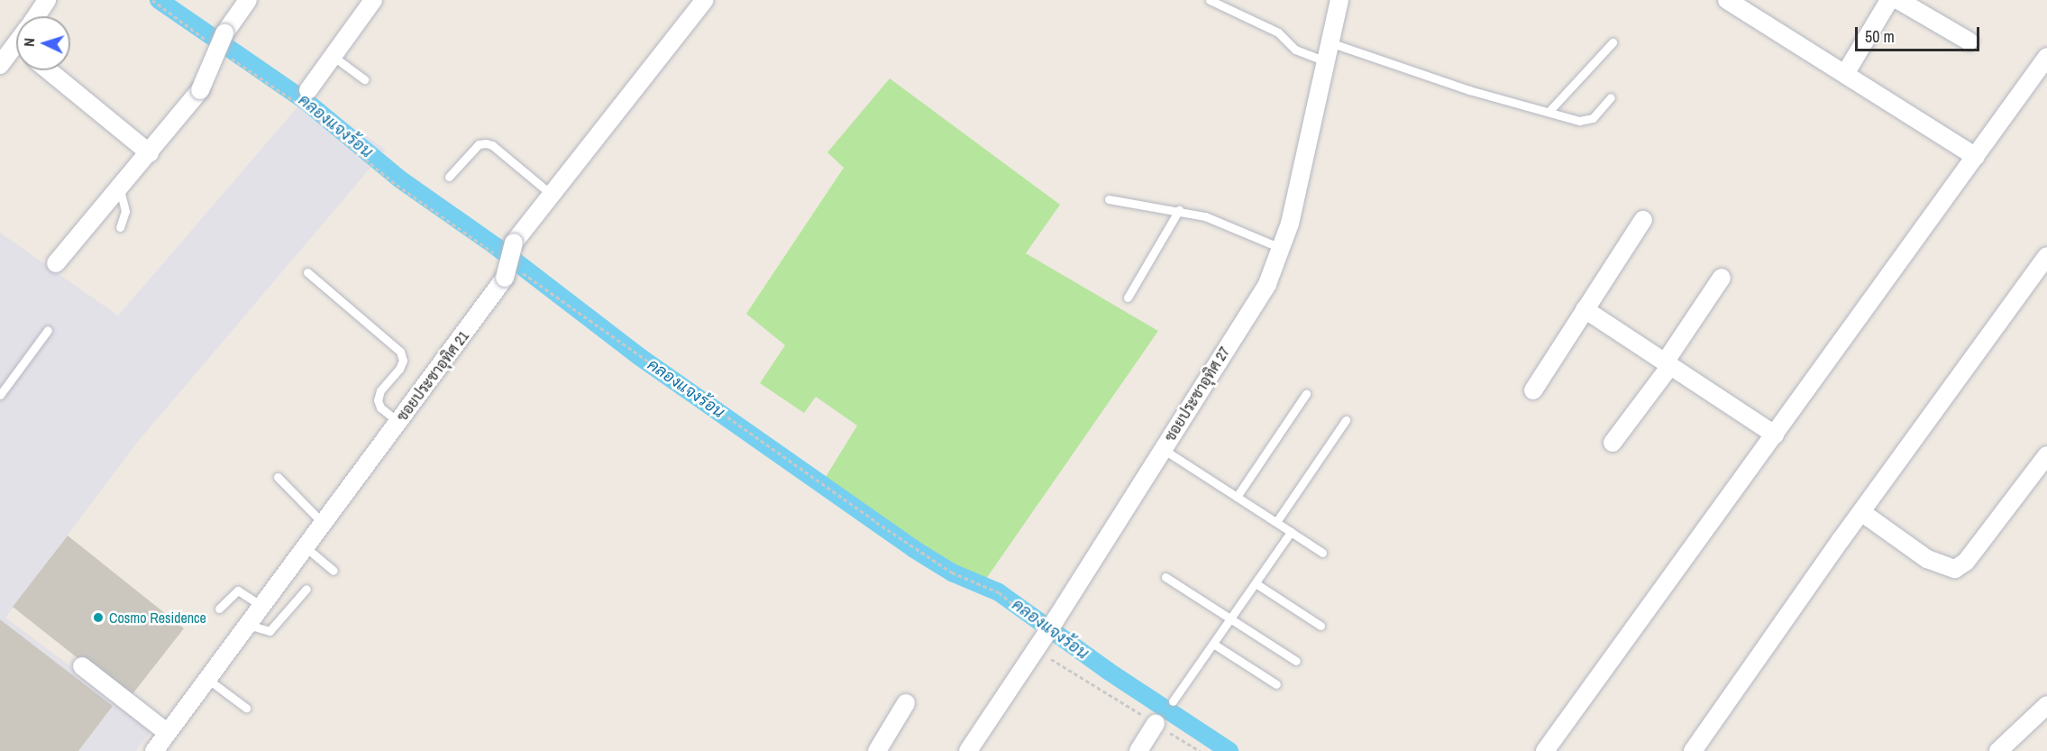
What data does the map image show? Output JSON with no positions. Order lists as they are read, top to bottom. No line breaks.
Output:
{"streets":{"street":["ซอยประชาอุทิศ 21","ซอยประชาอุทิศ 27"]},"water":["คลองแจงร้อน"],"places":["Cosmo Residence"],"scale_bar":"50 m","north":"left"}
